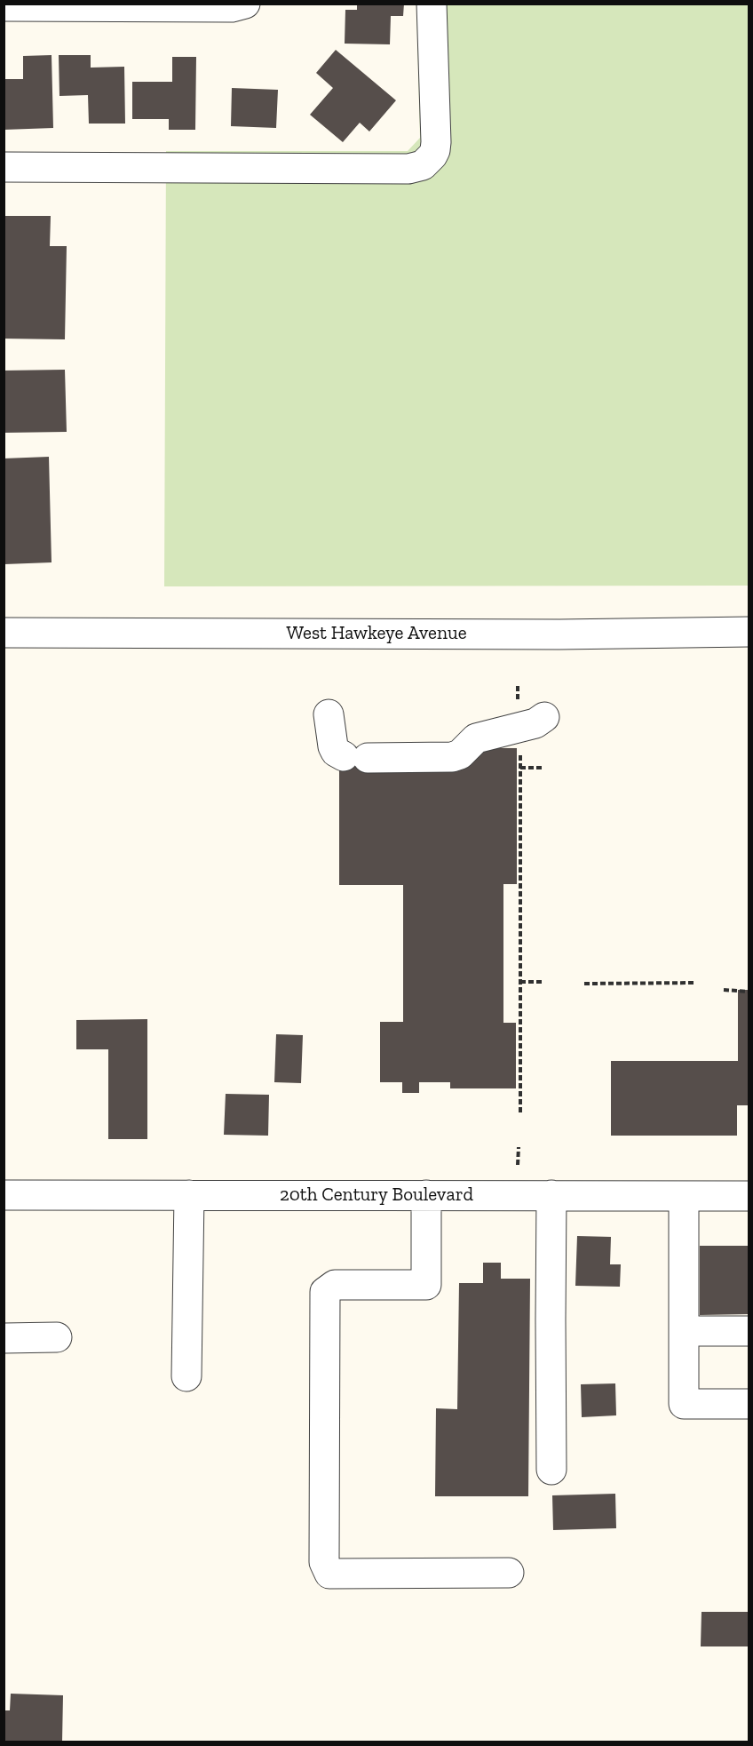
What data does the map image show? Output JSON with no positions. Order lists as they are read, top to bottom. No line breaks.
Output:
{"streets":{"street":["West Hawkeye Avenue","20th Century Boulevard"]}}
